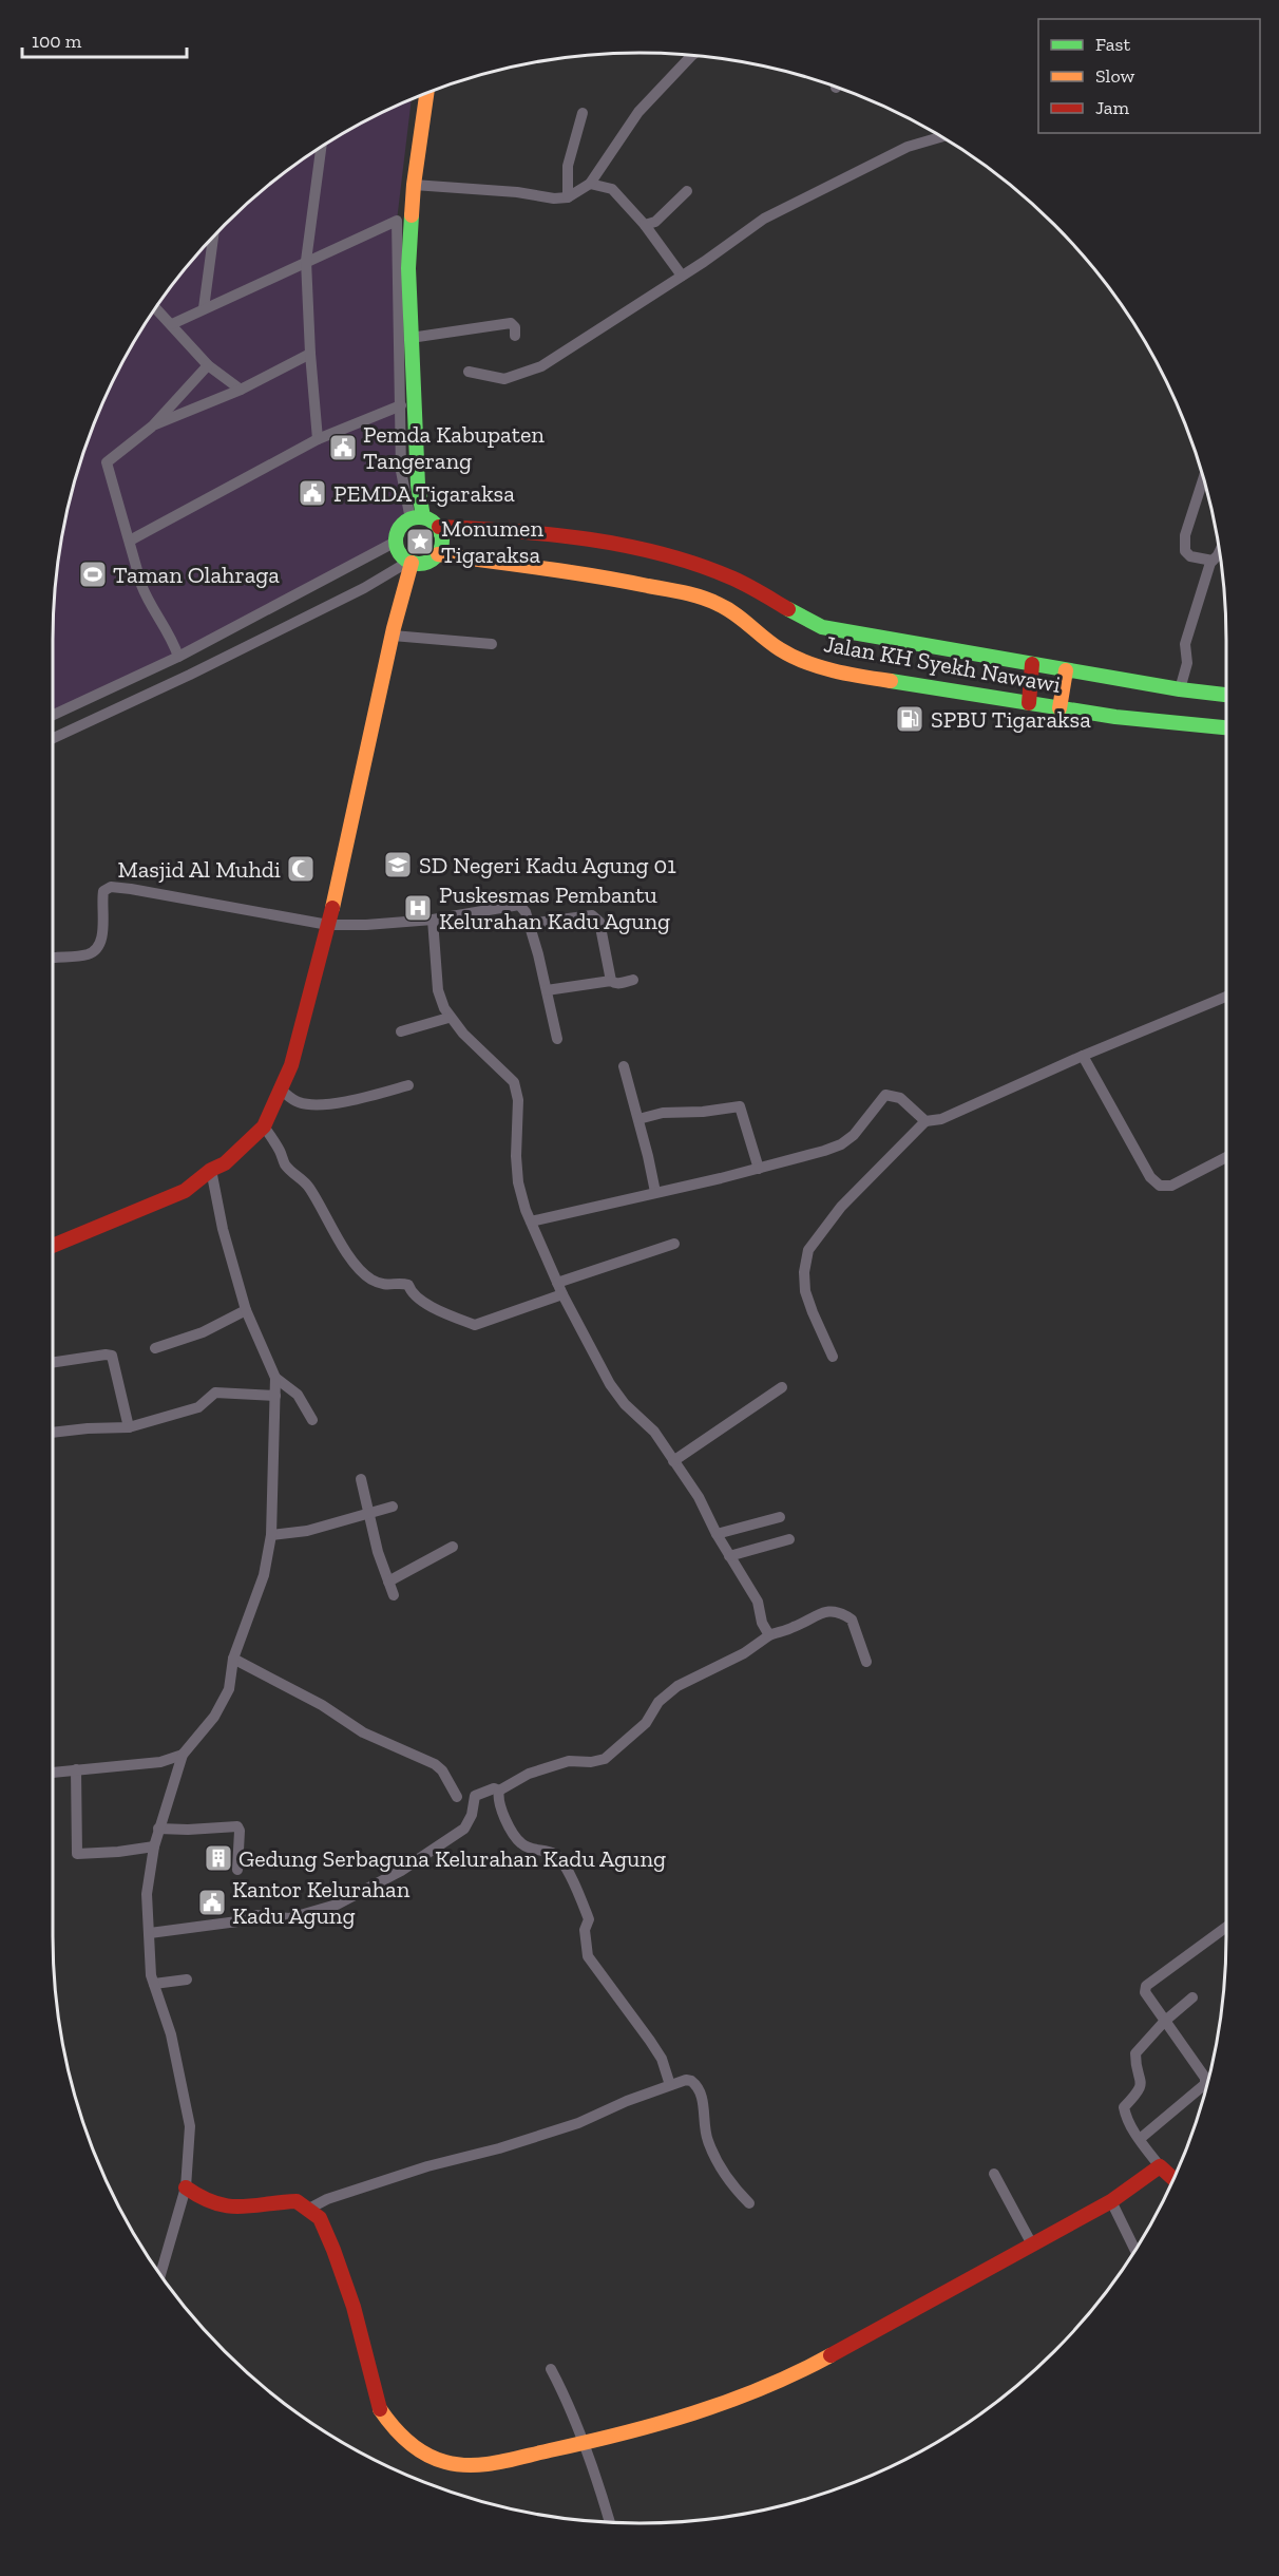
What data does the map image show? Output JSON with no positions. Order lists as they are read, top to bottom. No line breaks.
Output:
{"streets":{"main road":["Jalan KH Syekh Nawawi"]},"places":{"public building":["Pemda Kabupaten Tangerang","PEMDA Tigaraksa","Kantor Kelurahan Kadu Agung"],"place":["Monumen Tigaraksa"],"sports":["Taman Olahraga"],"fuel station":["SPBU Tigaraksa"],"school or university":["SD Negeri Kadu Agung 01"],"mosque":["Masjid Al Muhdi"],"hospital":["Puskesmas Pembantu Kelurahan Kadu Agung"],"building":["Gedung Serbaguna Kelurahan Kadu Agung"]},"legend":["Fast","Slow","Jam"],"scale_bar":"100 m"}
